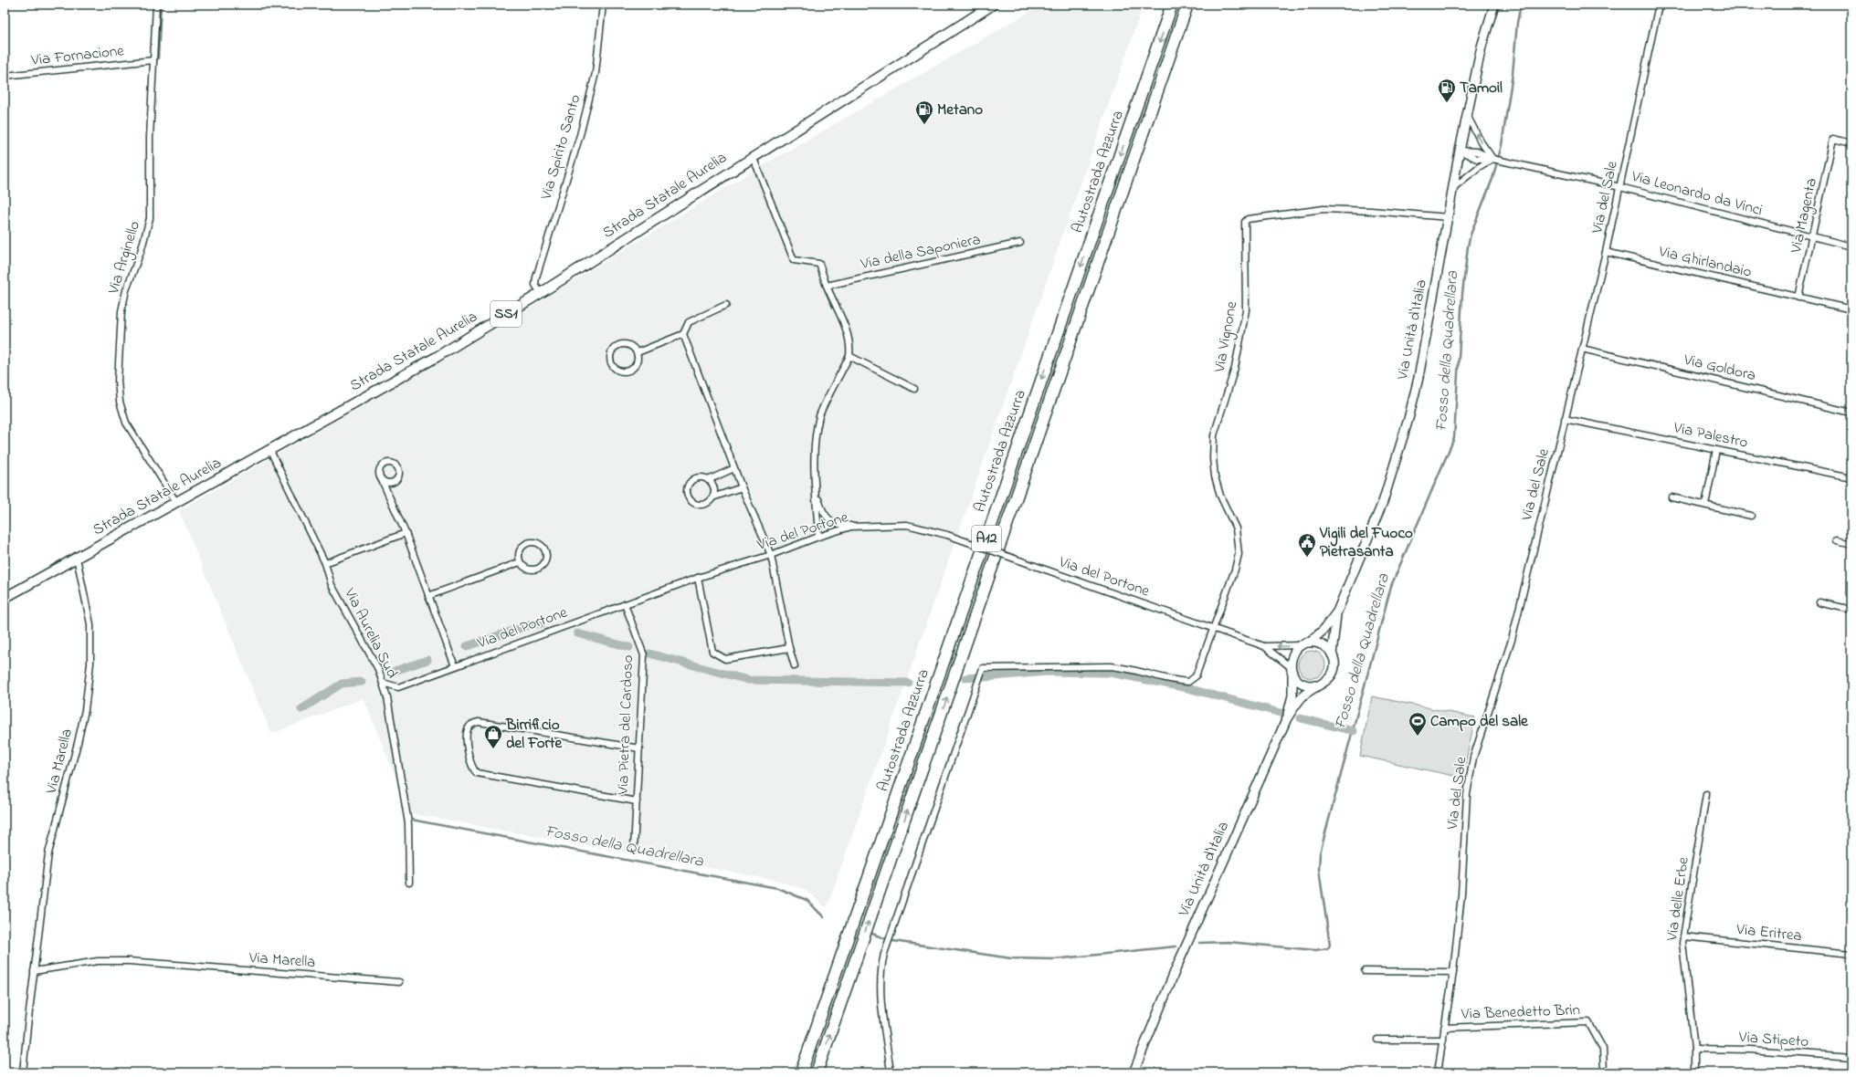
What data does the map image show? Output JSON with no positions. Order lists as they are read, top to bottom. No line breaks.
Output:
{"streets":{"highway":["Autostrada Azzurra","A12"],"main road":["Strada Statale Aurelia","SS1","Via Unità d'Italia"],"street":["Via Fornacione","Via Spirito Santo","Via Leonardo da Vinci","Via del Sale","Via Magenta","Via della Saponiera","Via Arginello","Via Ghirlandaio","Via Vignone","Via Goldora","Via Palestro","Via del Portone","Via Aurelia Sud","Via Pietra del Cardoso","Via Marella","Via delle Erbe","Via Eritrea","Via Benedetto Brin","Via Stipeto"]},"crossings":[["Via Fornacione","Via Arginello"],["Via Spirito Santo","Strada Statale Aurelia"],["Via Leonardo da Vinci","Via del Sale"],["Via Leonardo da Vinci","Via Magenta"],["Via Leonardo da Vinci","Via Unità d'Italia"],["Strada Statale Aurelia","Via Arginello"],["Strada Statale Aurelia","Via Aurelia Sud"],["Strada Statale Aurelia","Via Marella"],["Via del Sale","Via Ghirlandaio"],["Via del Sale","Via Goldora"],["Via del Sale","Via Palestro"],["Via del Sale","Via Benedetto Brin"],["Via Magenta","Via Ghirlandaio"],["Via Unità d'Italia","Via Vignone"],["Via Unità d'Italia","Via del Portone"],["Via Vignone","Via del Portone"],["Via del Portone","Via Aurelia Sud"],["Via del Portone","Via Pietra del Cardoso"],["Via delle Erbe","Via Eritrea"],["Via delle Erbe","Via Stipeto"]],"water":["Fosso della Quadrellara"],"places":{"fuel station":["Tamoil","Metano"],"public building":["Vigili del Fuoco Pietrasanta"],"sports":["Campo del sale"],"shop":["Birrificio del Forte"]}}
